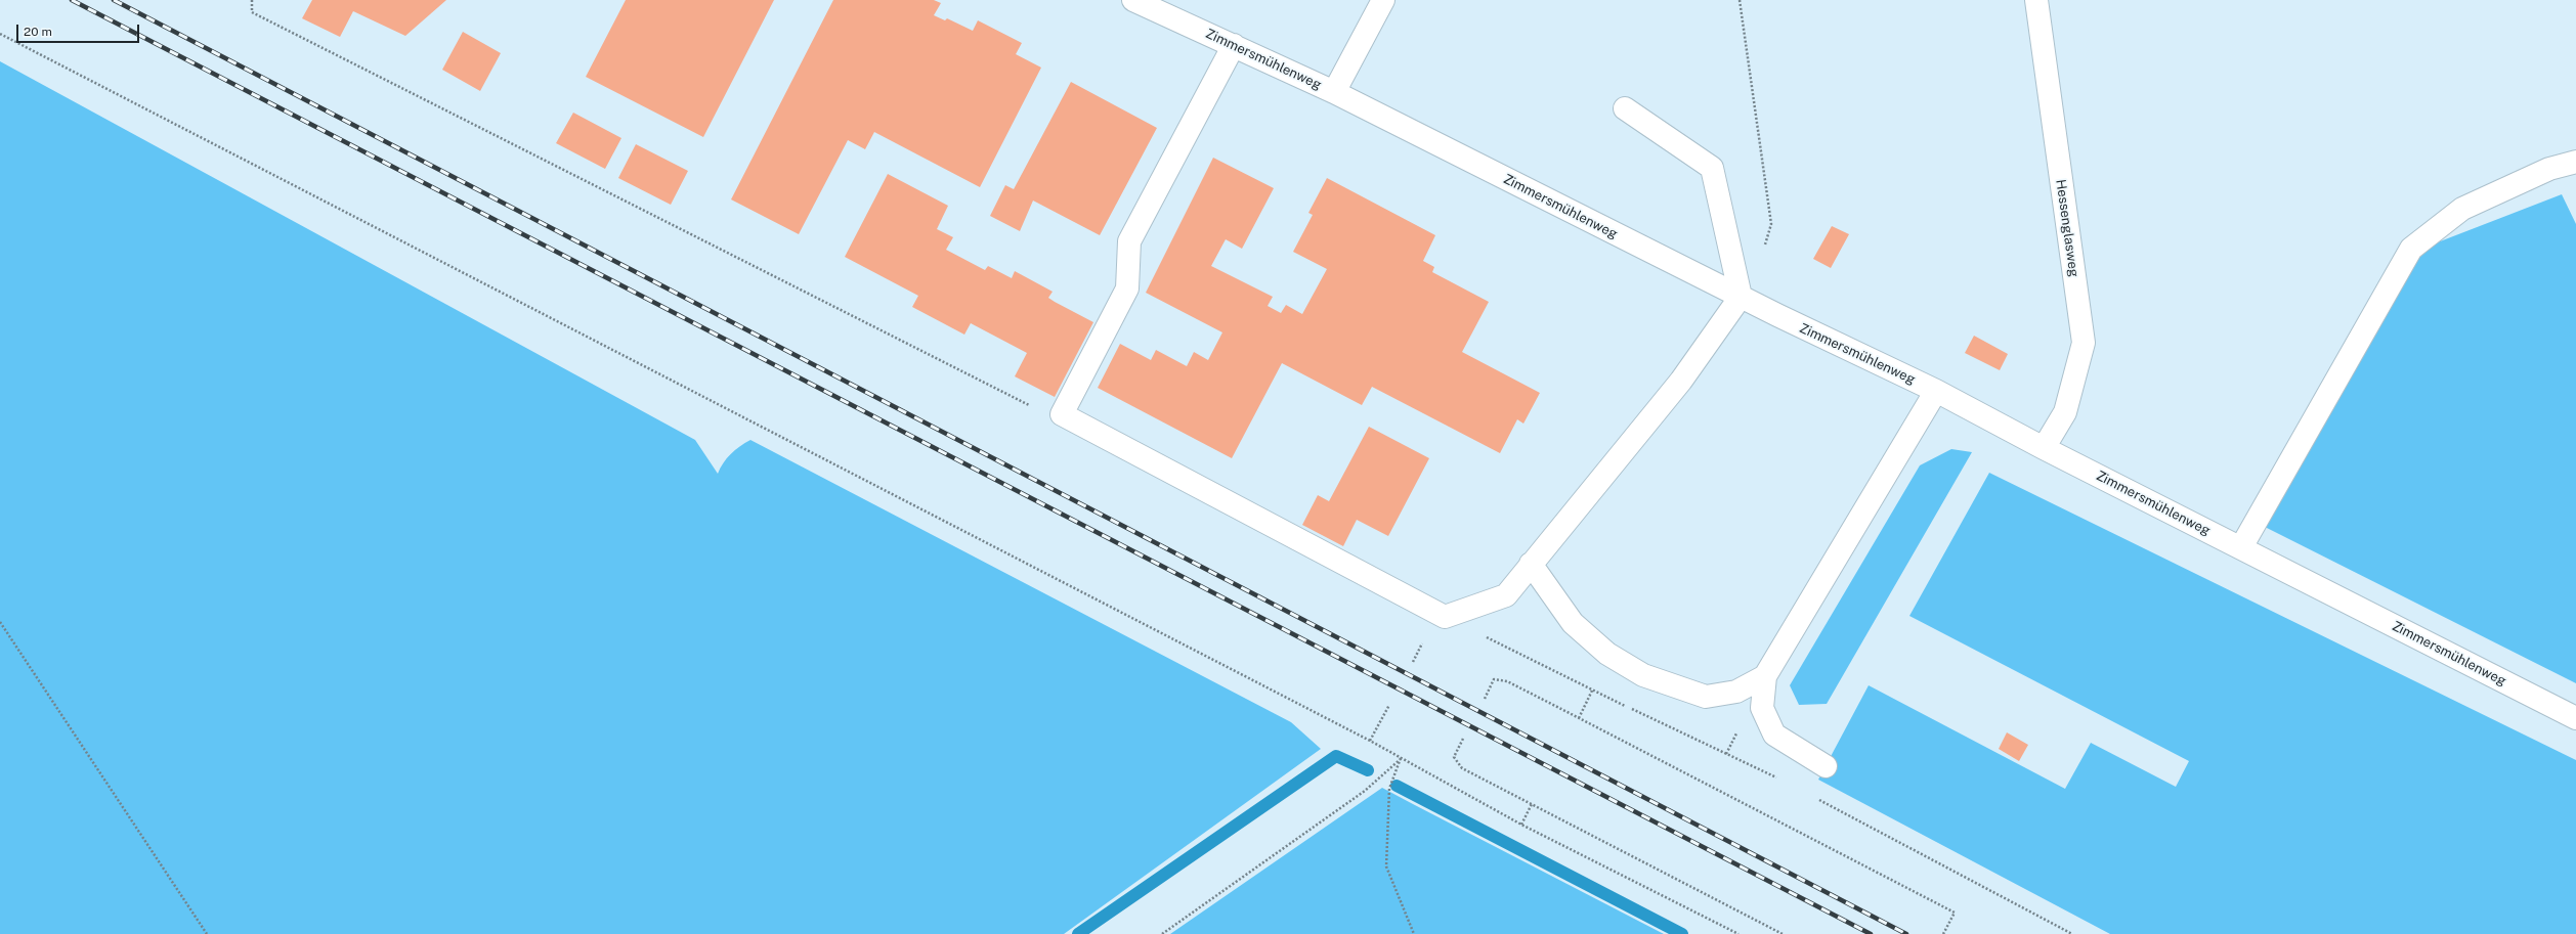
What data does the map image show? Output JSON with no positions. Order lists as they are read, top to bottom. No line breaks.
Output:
{"streets":{"street":["Zimmersmühlenweg","Hessenglasweg"]},"crossings":[["Zimmersmühlenweg","Hessenglasweg"]],"scale_bar":"20 m"}
